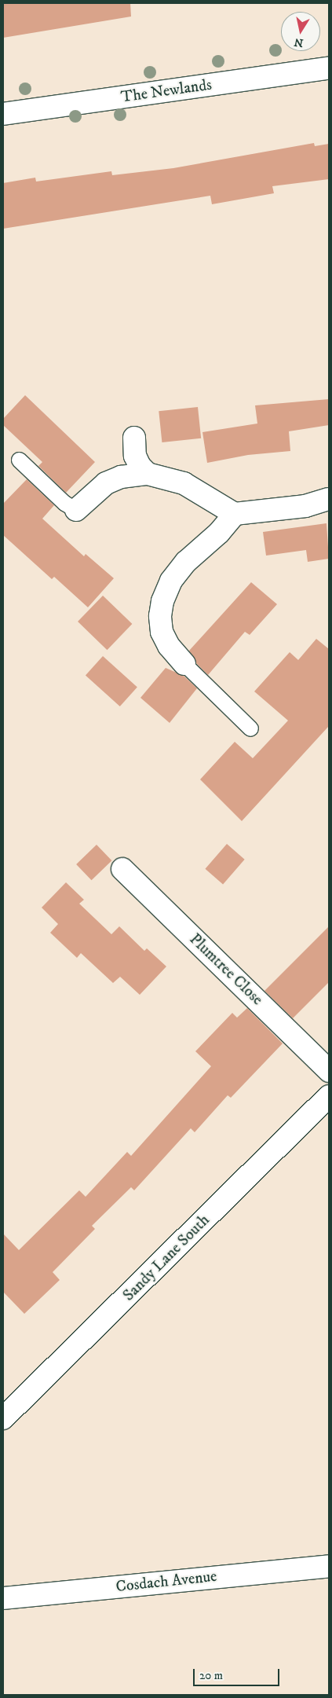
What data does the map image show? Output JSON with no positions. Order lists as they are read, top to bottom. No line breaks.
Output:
{"streets":{"street":["The Newlands","Plumtree Close","Sandy Lane South","Cosdach Avenue"]},"scale_bar":"20 m","north":"bottom"}
